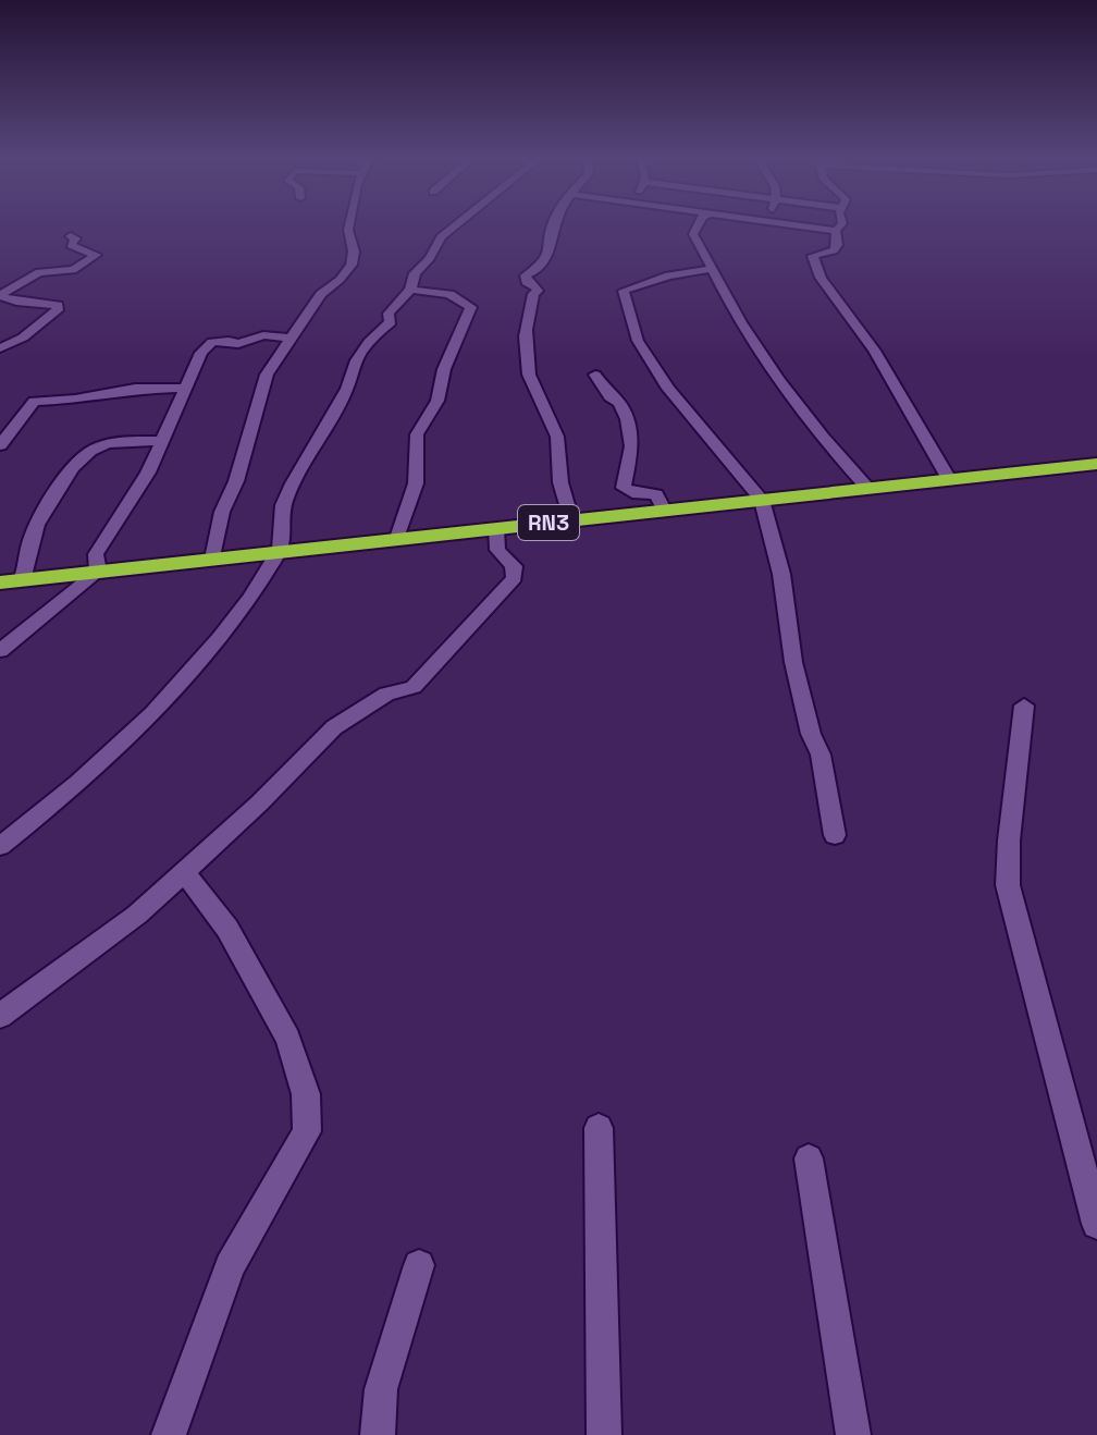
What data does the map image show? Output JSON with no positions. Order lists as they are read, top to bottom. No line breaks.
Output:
{"streets":{"highway":["RN3"]}}
